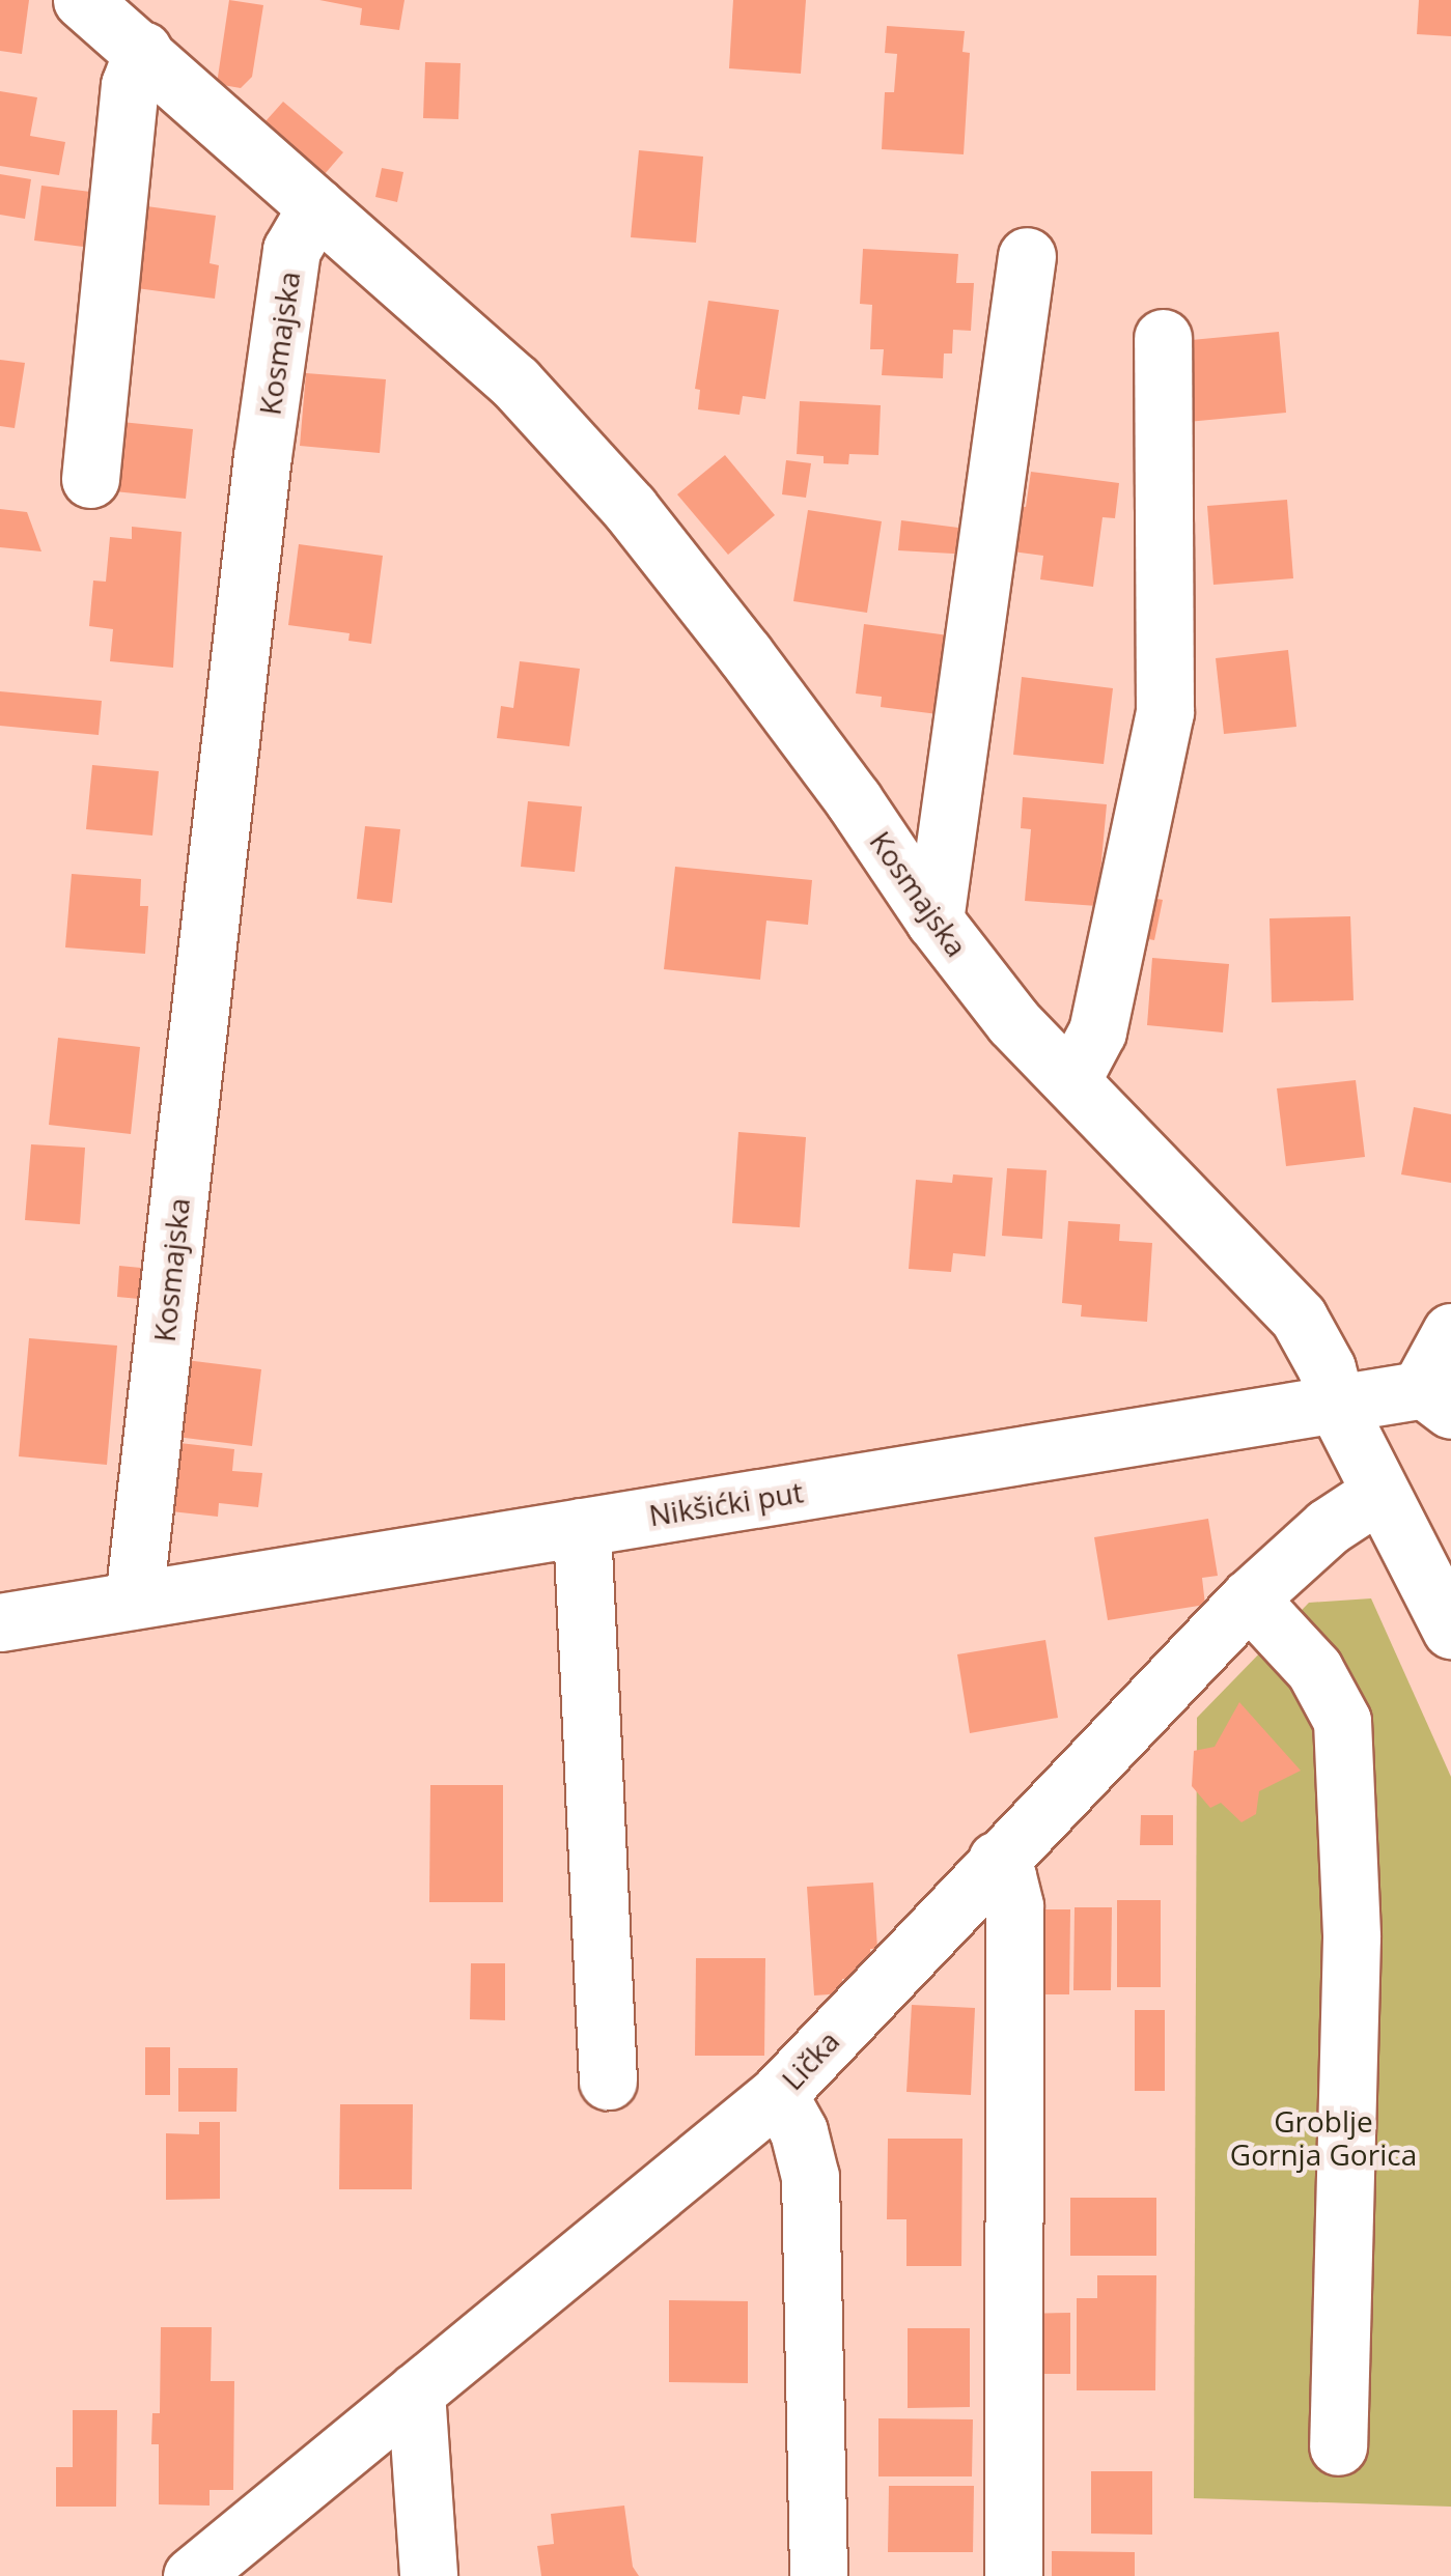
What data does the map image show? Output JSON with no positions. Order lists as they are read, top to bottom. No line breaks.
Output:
{"streets":{"street":["Kosmajska","Nikšićki put","Lička"]},"crossings":[["Kosmajska","Nikšićki put"],["Kosmajska","Lička"]],"parks":["Groblje Gornja Gorica"]}
